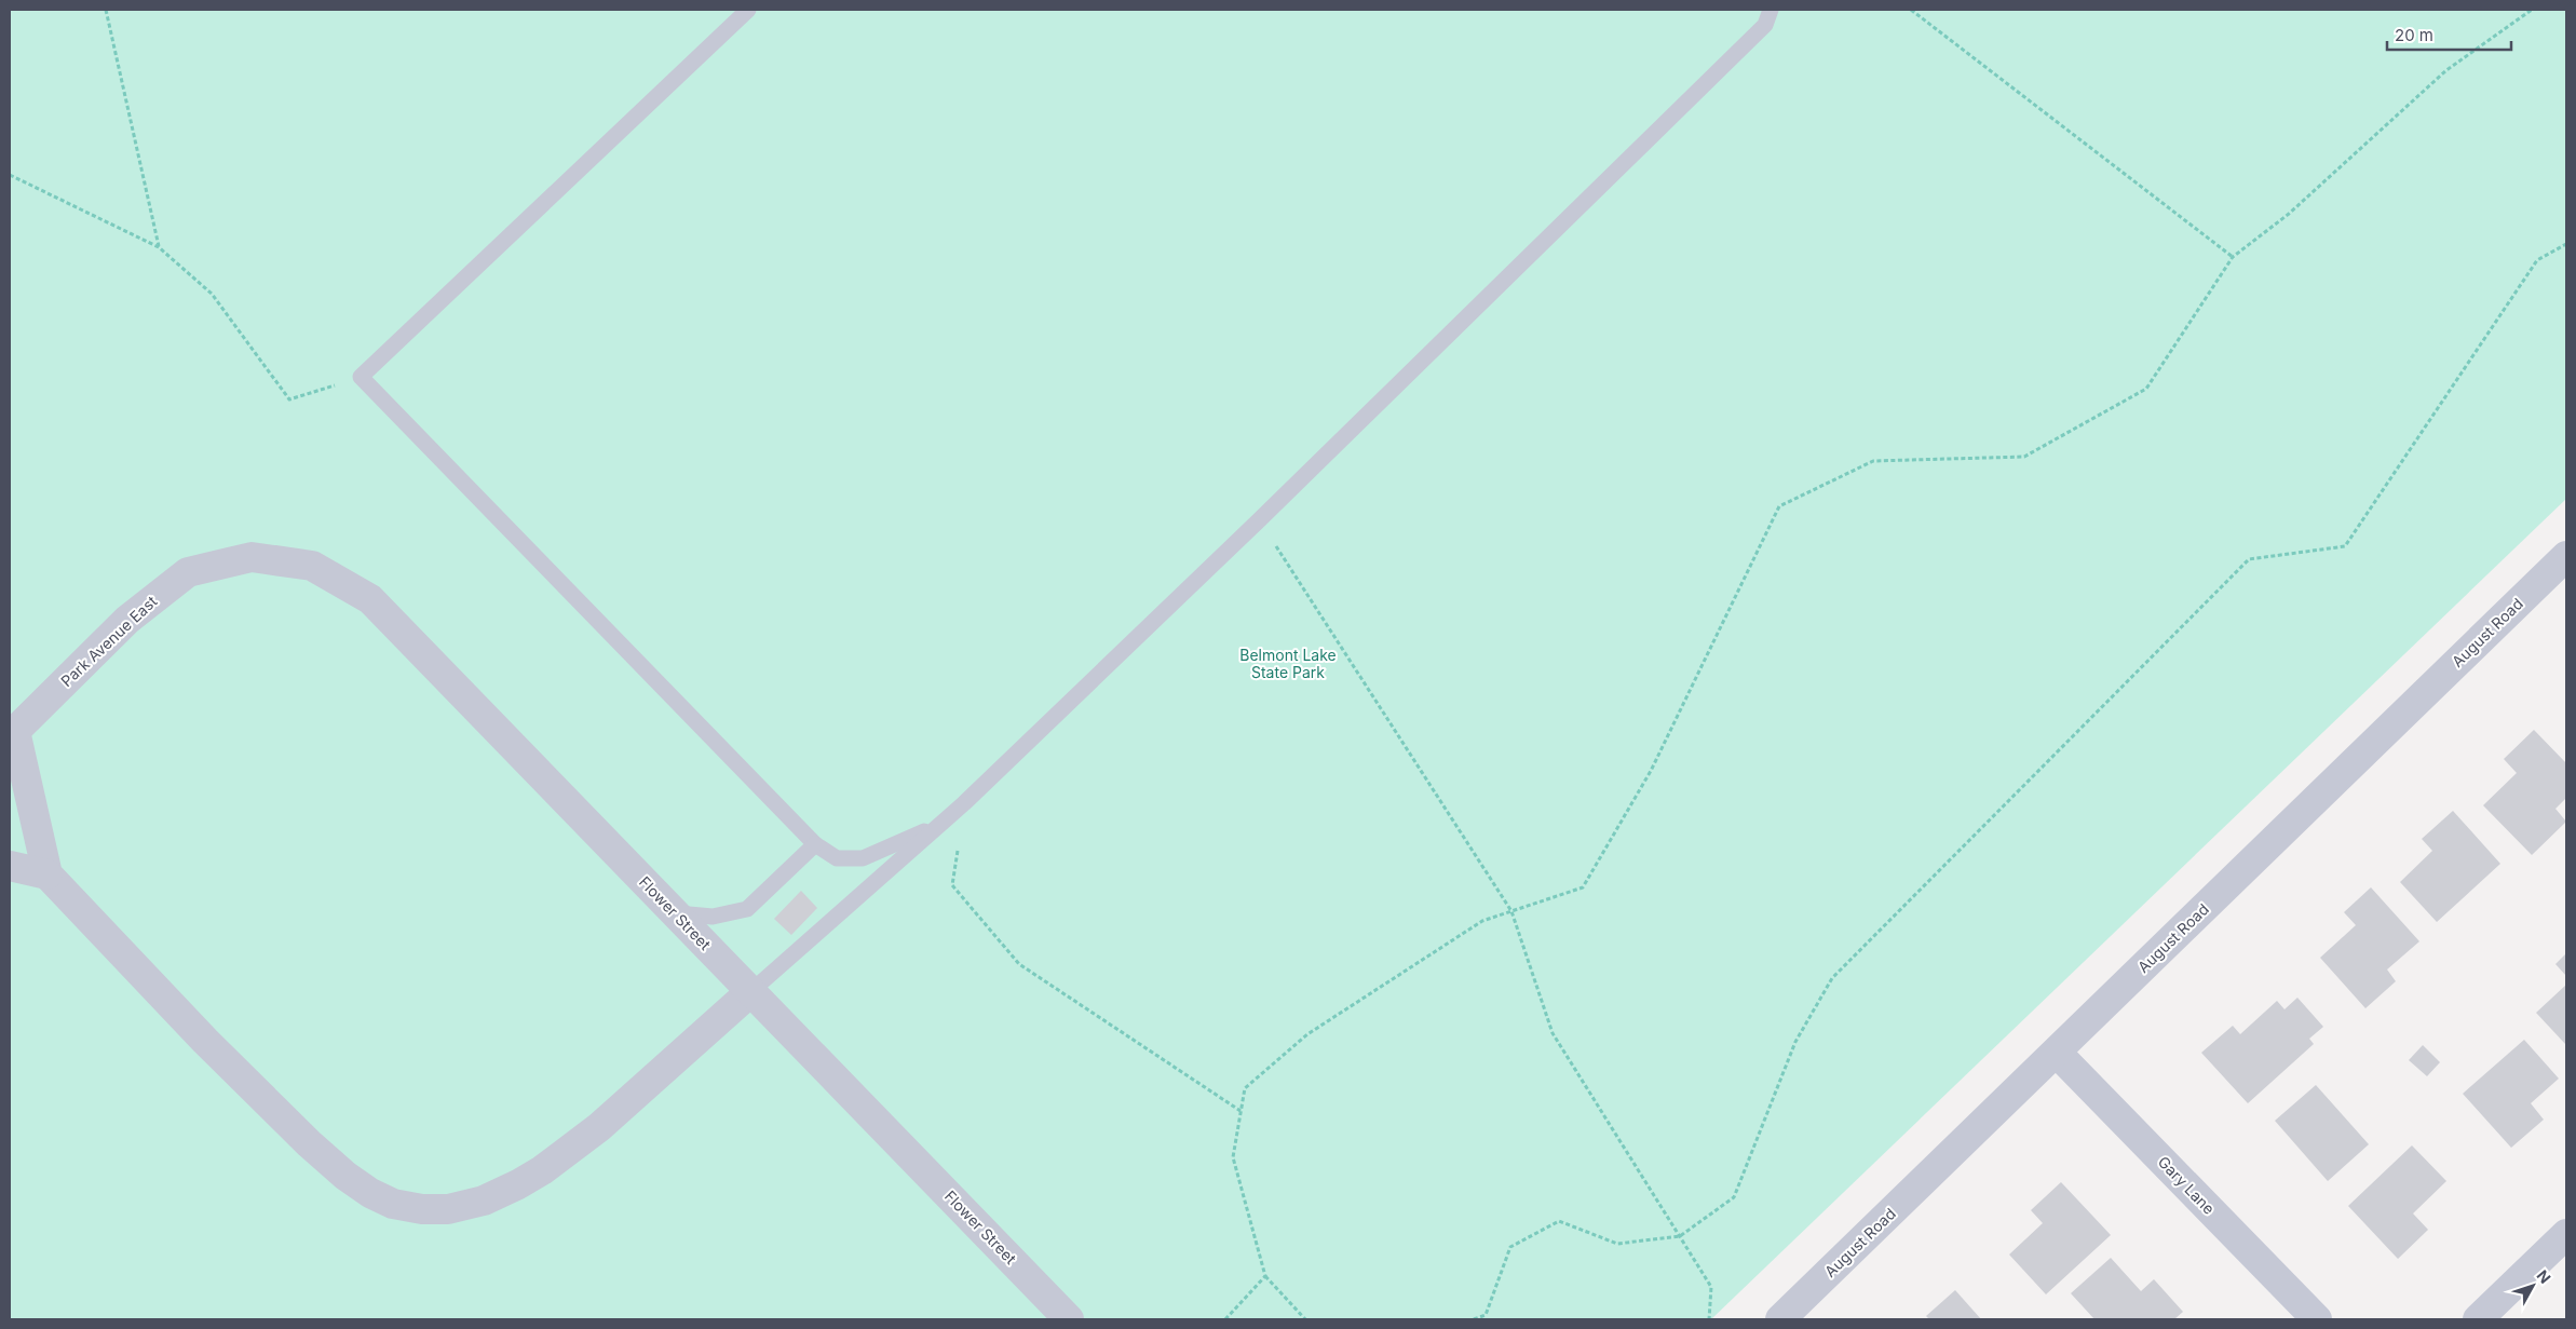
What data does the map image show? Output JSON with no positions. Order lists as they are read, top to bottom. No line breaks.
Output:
{"streets":{"street":["August Road","Park Avenue East","Flower Street","Gary Lane"]},"crossings":[["August Road","Gary Lane"],["Park Avenue East","Flower Street"]],"parks":["Belmont Lake State Park"],"scale_bar":"20 m","north":"top right"}
